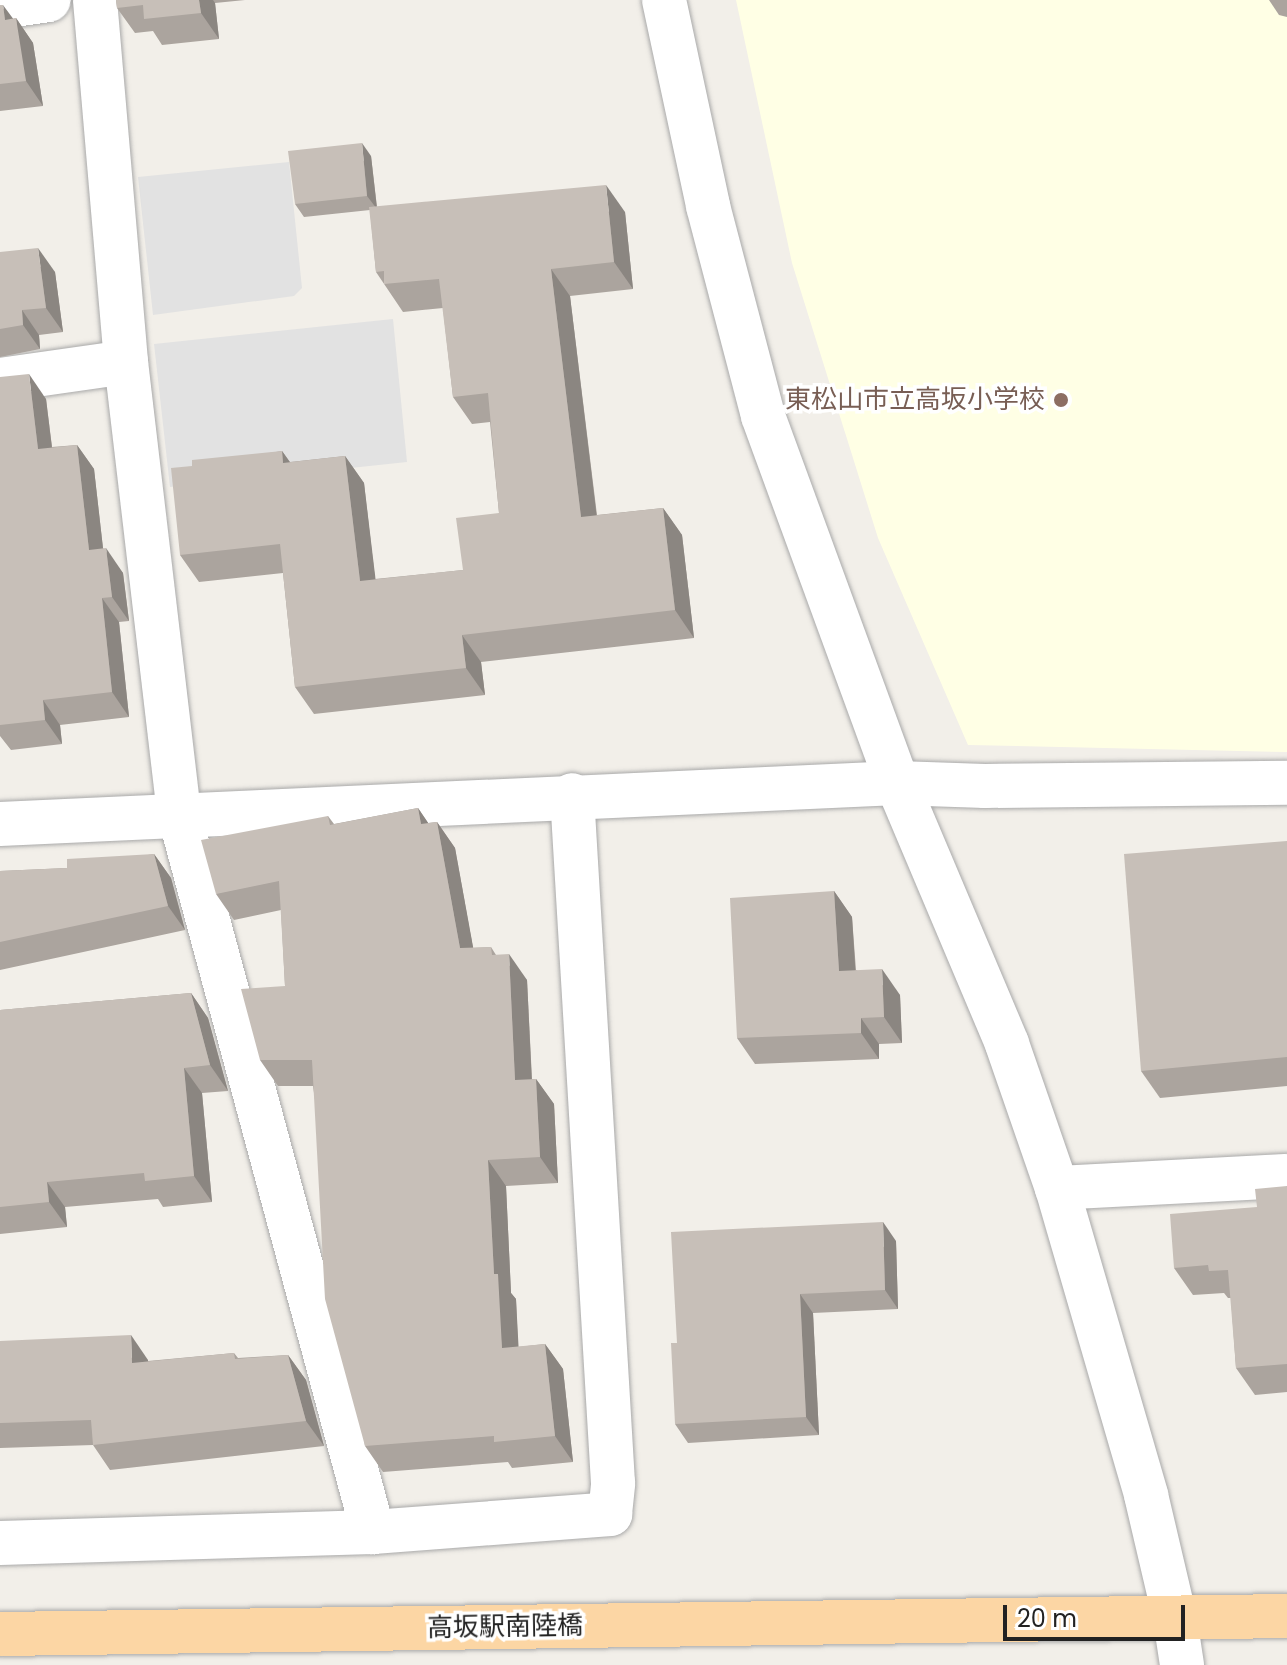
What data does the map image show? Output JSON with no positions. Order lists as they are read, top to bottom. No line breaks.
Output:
{"streets":{"main road":["高坂駅南陸橋"]},"places":["東松山市立高坂小学校"],"scale_bar":"20 m"}
